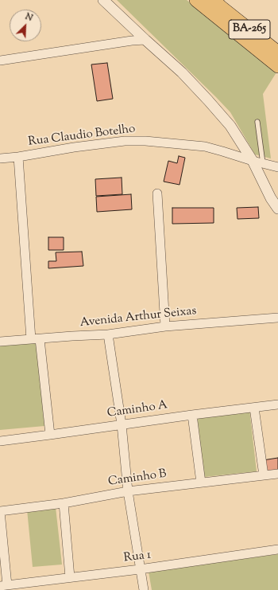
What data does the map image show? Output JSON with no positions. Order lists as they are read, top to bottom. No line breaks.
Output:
{"streets":{"main road":["BA-265"],"street":["Rua Claudio Botelho","Avenida Arthur Seixas","Caminho A","Caminho B","Rua 1"]},"north":"top right"}
